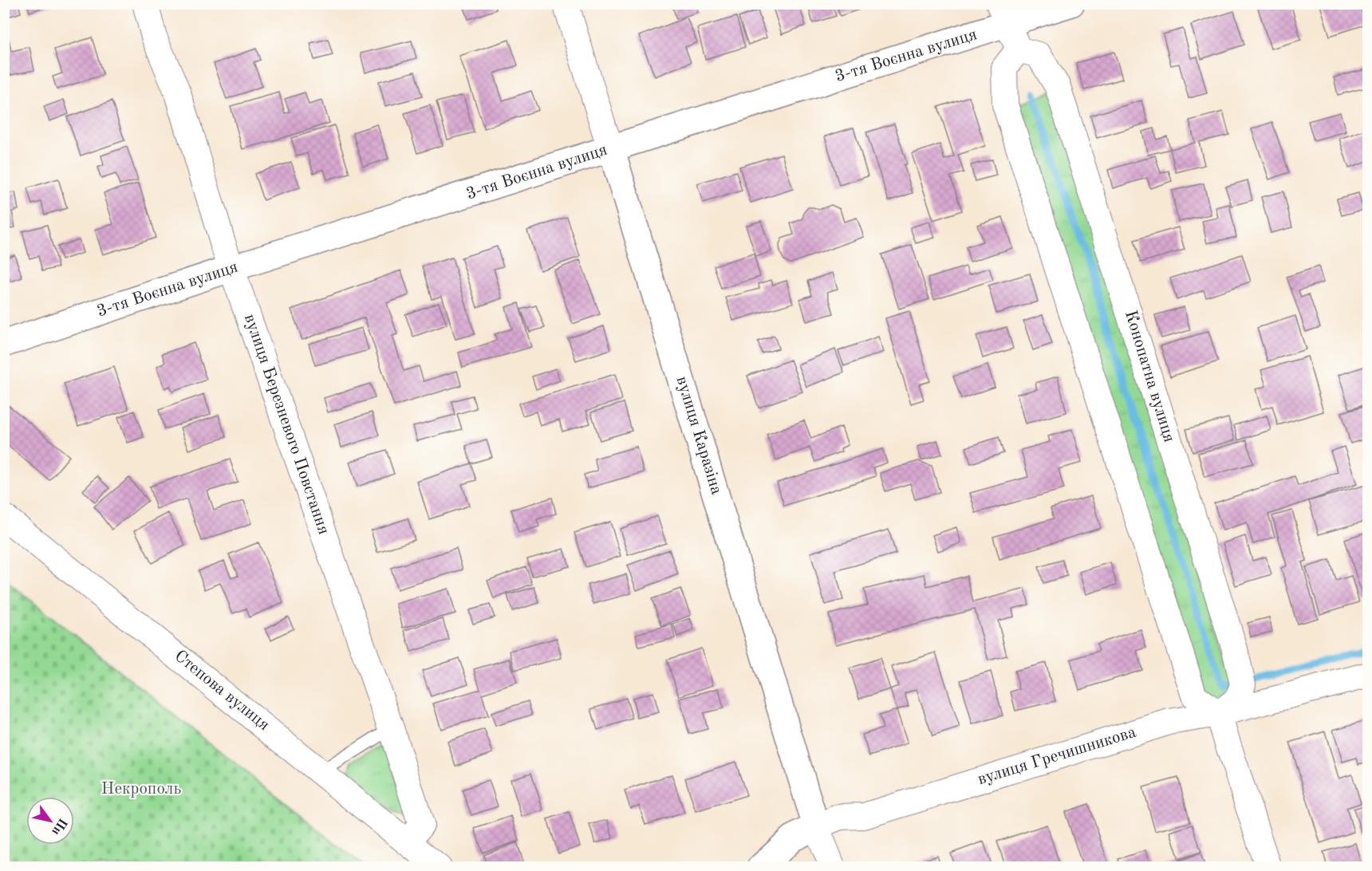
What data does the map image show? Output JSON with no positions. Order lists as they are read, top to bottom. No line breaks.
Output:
{"streets":{"main road":["3-тя Воєнна вулиця","вулиця Каразіна","вулиця Гречишникова"],"street":["Конопатна вулиця","вулиця Березневого Повстання","Степова вулиця"]},"crossings":[["3-тя Воєнна вулиця","вулиця Березневого Повстання"],["3-тя Воєнна вулиця","вулиця Каразіна"],["Конопатна вулиця","вулиця Гречишникова"],["вулиця Березневого Повстання","Степова вулиця"],["вулиця Каразіна","вулиця Гречишникова"]],"parks":["Некрополь"],"north":"bottom right"}
